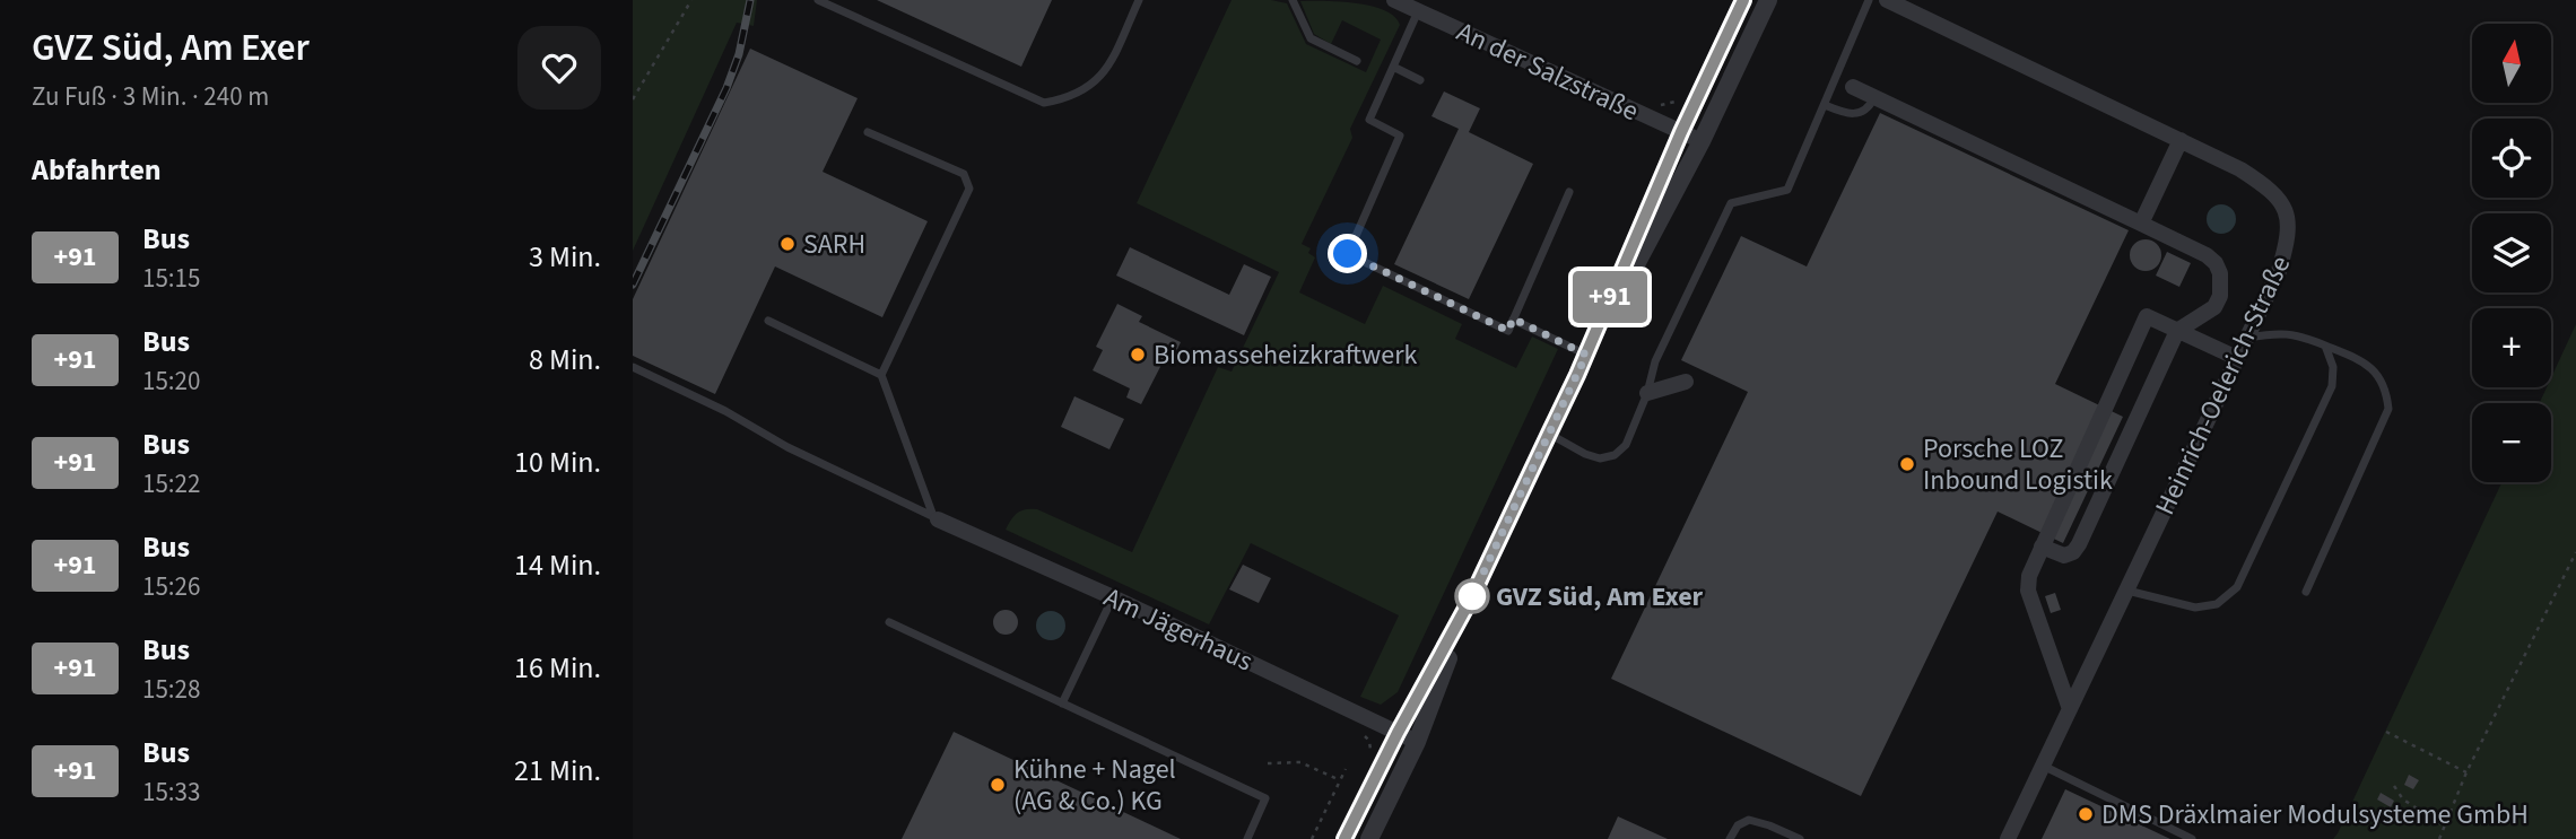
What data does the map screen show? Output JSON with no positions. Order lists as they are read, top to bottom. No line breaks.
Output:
{"streets":{"street":["An der Salzstraße","Heinrich-Oelerich-Straße","Am Jägerhaus"]},"places":["SARH","Biomasseheizkraftwerk","Porsche LOZ Inbound Logistik","GVZ Süd, Am Exer","Kühne + Nagel (AG & Co.) KG","DMS Dräxlmaier Modulsysteme GmbH"],"lines":["bus line +91"],"north":"top","page":{"heading":[["GVZ Süd, Am Exer","Zu Fuß · 3 Min. · 240 m"],"Abfahrten"],"on_map":"+91","map_buttons":["+","−"],"list":[{"mark":"+91","name":"Bus","note":"15:15","value":"3 Min."},{"mark":"+91","name":"Bus","note":"15:20","value":"8 Min."},{"mark":"+91","name":"Bus","note":"15:22","value":"10 Min."},{"mark":"+91","name":"Bus","note":"15:26","value":"14 Min."},{"mark":"+91","name":"Bus","note":"15:28","value":"16 Min."},{"mark":"+91","name":"Bus","note":"15:33","value":"21 Min."}]}}
